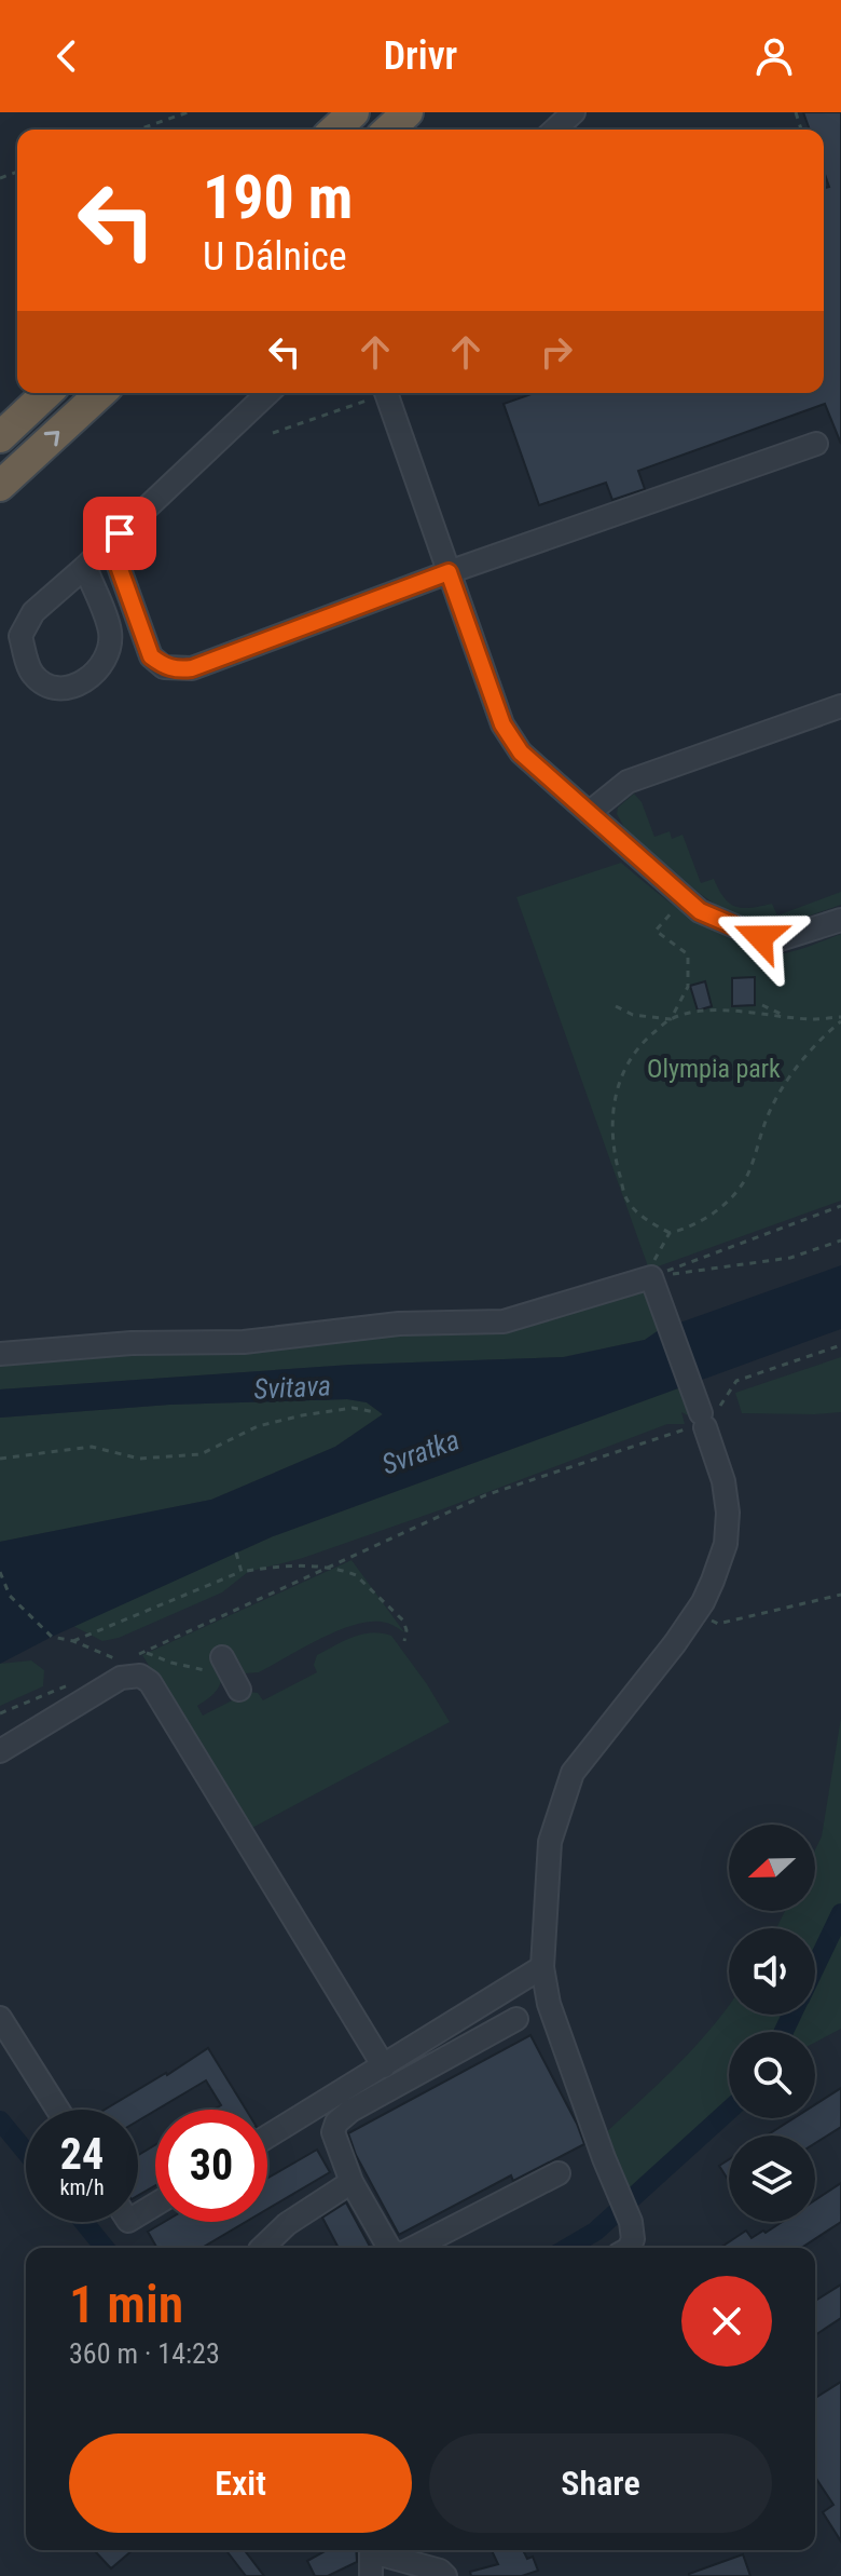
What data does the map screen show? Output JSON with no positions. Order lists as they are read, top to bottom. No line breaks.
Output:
{"water":["Svitava","Svratka"],"parks":["Olympia park"],"north":"left","page":{"header":"Drivr","turn":["190 m","U Dálnice"],"speed":"24 km/h","limit":"30","heading":["1 min","360 m · 14:23"],"buttons":["Exit","Share"]}}
